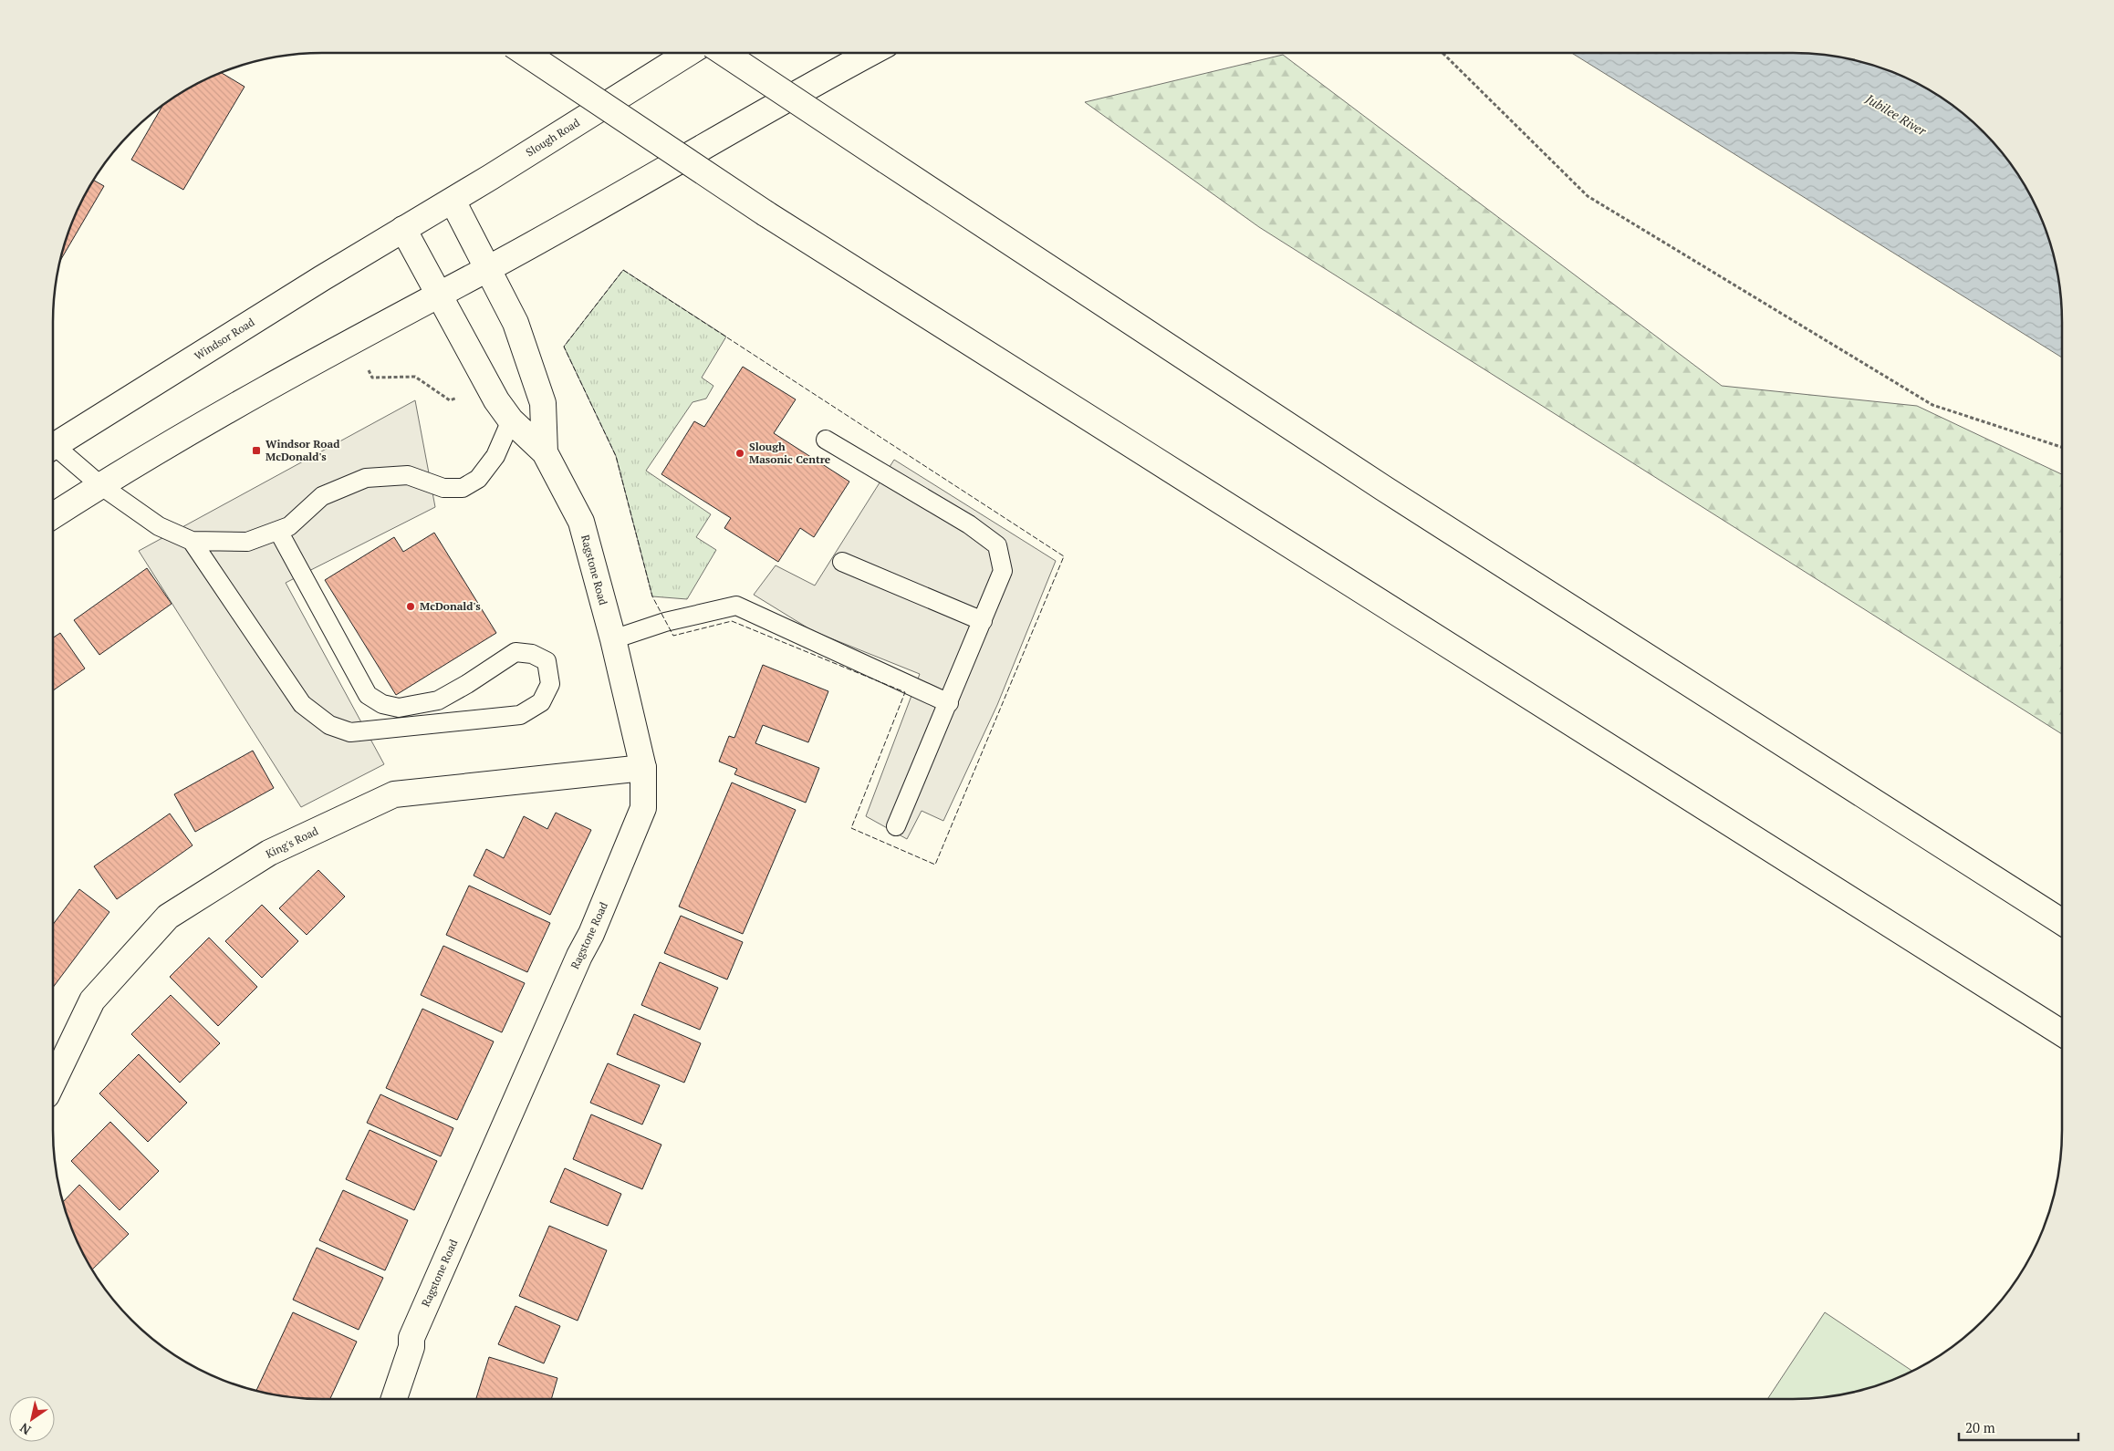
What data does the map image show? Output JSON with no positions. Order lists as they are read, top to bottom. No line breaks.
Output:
{"streets":{"main road":["Slough Road","Windsor Road","Ragstone Road","King's Road"]},"crossings":[["Slough Road","Windsor Road"],["Slough Road","Ragstone Road"],["Windsor Road","Ragstone Road"],["Ragstone Road","King's Road"]],"water":["Jubilee River"],"places":{"transit":["Windsor Road McDonald's"],"other":["Slough Masonic Centre","McDonald's"]},"scale_bar":"20 m","north":"bottom left"}
